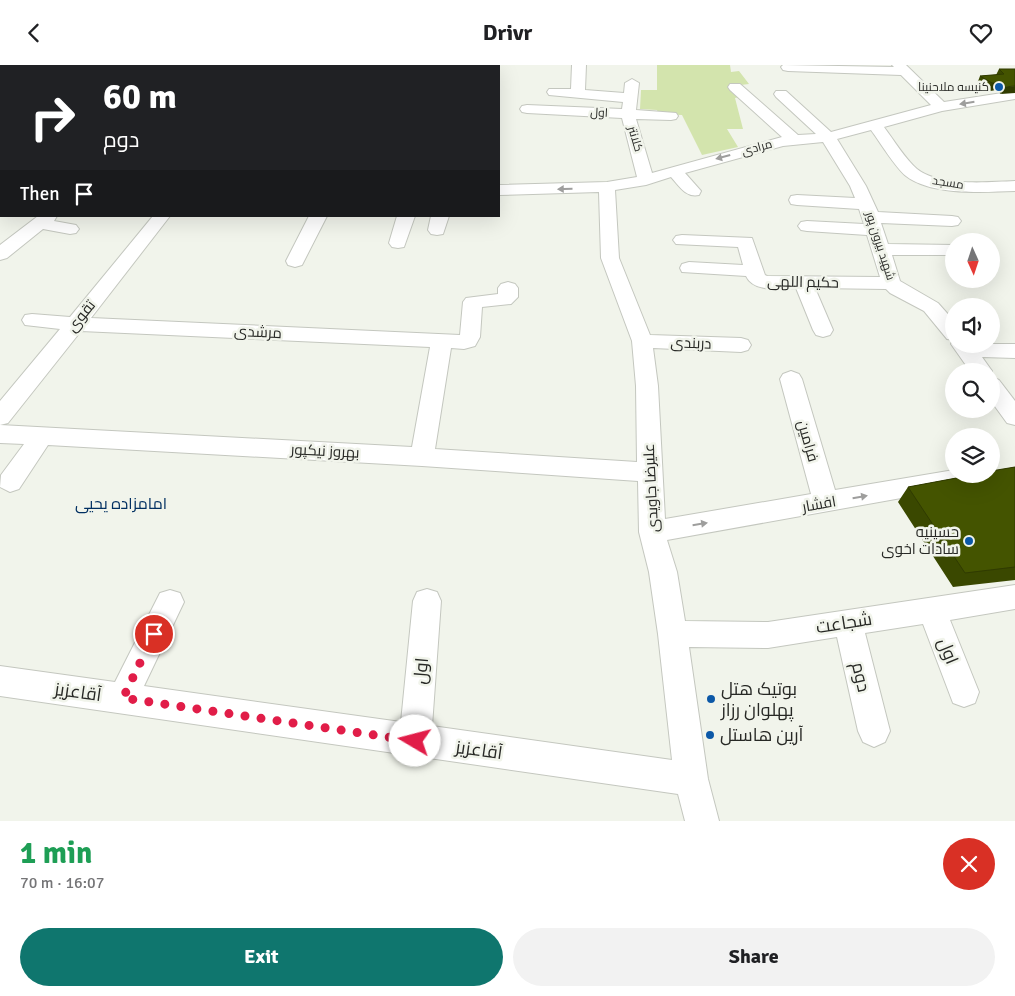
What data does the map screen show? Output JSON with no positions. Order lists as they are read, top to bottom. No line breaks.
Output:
{"streets":{"street":["اول","کلانتر","مرادی","مسجد","شهید بیرون پور","حکیم اللهی","تقوی","مرشدی","دربندی","فرامین","بهروز نیکپور","علیرضا جاویدی","افشار","شجاعت","دوم","آقاعزیز"]},"crossings":[["اول","کلانتر"],["اول","شجاعت"],["اول","آقاعزیز"],["کلانتر","مرادی"],["مرادی","مسجد"],["مرادی","شهید بیرون پور"],["مرادی","علیرضا جاویدی"],["شهید بیرون پور","حکیم اللهی"],["تقوی","مرشدی"],["دربندی","علیرضا جاویدی"],["فرامین","افشار"],["بهروز نیکپور","علیرضا جاویدی"],["علیرضا جاویدی","افشار"],["علیرضا جاویدی","شجاعت"],["علیرضا جاویدی","آقاعزیز"],["شجاعت","دوم"]],"one_way":["افشار"],"districts":["امامزاده یحیی"],"places":["کنیسه ملاحنینا","حسینیه سادات اخوی","بوتیک هتل پهلوان رزاز","آرین هاستل"],"north":"bottom","page":{"header":"Drivr","turn":["60 m","دوم"],"then":"Then","heading":["1 min","70 m · 16:07"],"buttons":["Exit","Share"]}}
